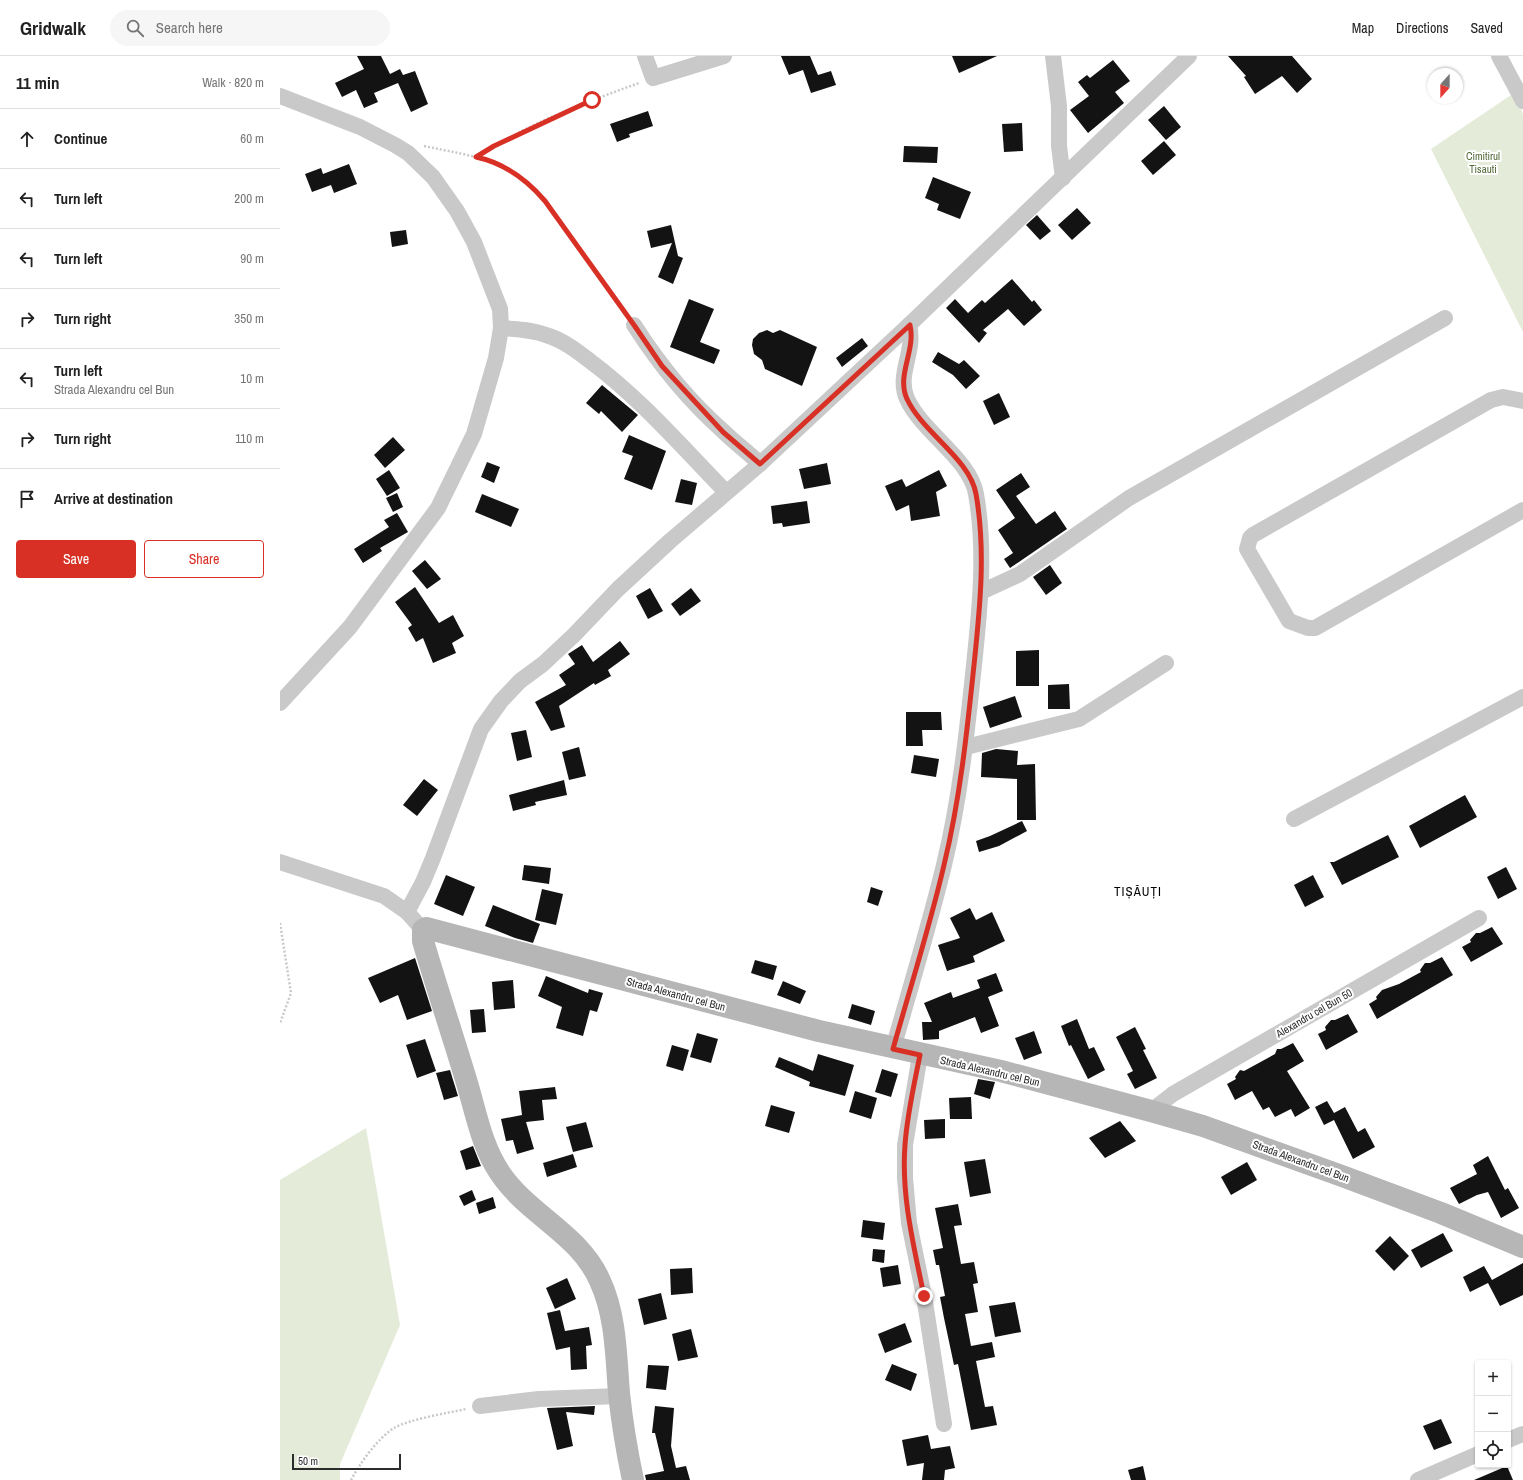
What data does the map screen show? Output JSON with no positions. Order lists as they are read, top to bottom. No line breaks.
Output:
{"streets":{"street":["Strada Alexandru cel Bun","Alexandru cel Bun 50"]},"crossings":[["Strada Alexandru cel Bun","Alexandru cel Bun 50"]],"districts":["TIȘĂUȚI"],"parks":["Cimitirul Tisauti"],"scale_bar":"50 m","north":"bottom","page":{"header":"Gridwalk","search":"Search here","nav":["Map","Directions","Saved"],"heading":["11 min","Walk · 820 m"],"list":[["Continue","60 m"],["Turn left","200 m"],["Turn left","90 m"],["Turn right","350 m"],["Turn left","Strada Alexandru cel Bun","10 m"],["Turn right","110 m"],"Arrive at destination"],"buttons":["Save","Share"],"map_buttons":["+","−"],"scale":"50 m"}}
